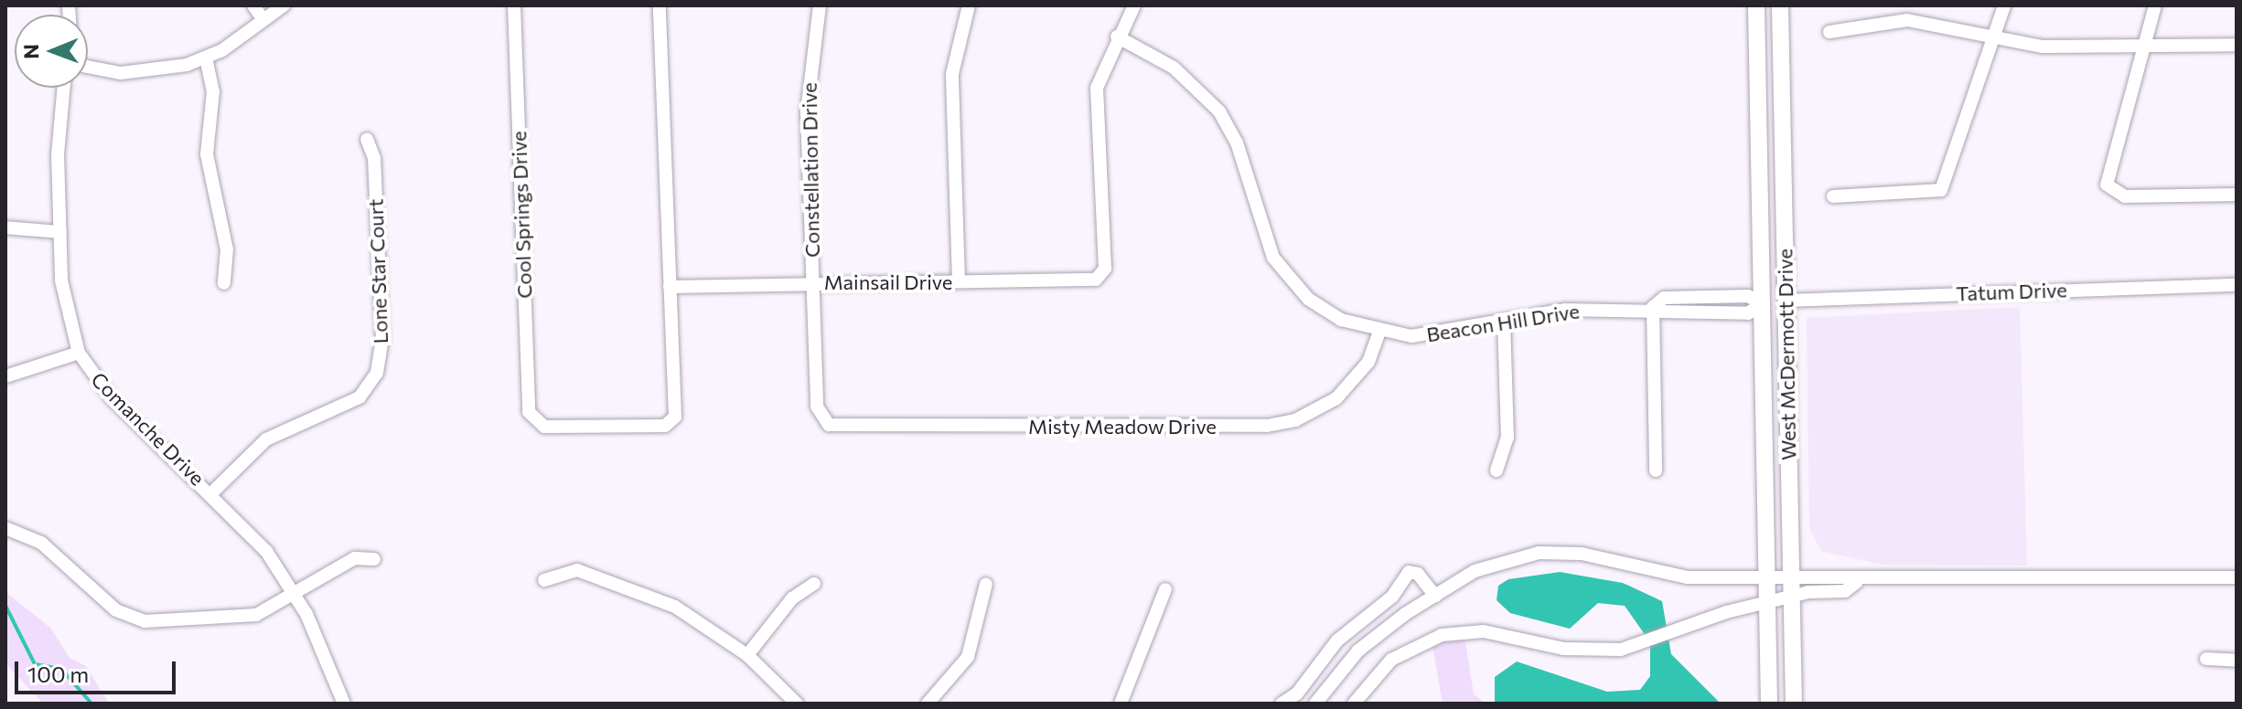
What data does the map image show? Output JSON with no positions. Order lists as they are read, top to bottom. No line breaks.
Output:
{"streets":{"main road":["West McDermott Drive"],"street":["Constellation Drive","Cool Springs Drive","Lone Star Court","Mainsail Drive","Tatum Drive","Beacon Hill Drive","Misty Meadow Drive","Comanche Drive"]},"crossings":[["Constellation Drive","Mainsail Drive"],["Constellation Drive","Misty Meadow Drive"],["Cool Springs Drive","Mainsail Drive"],["Lone Star Court","Comanche Drive"],["Mainsail Drive","Beacon Hill Drive"],["Tatum Drive","West McDermott Drive"],["Beacon Hill Drive","West McDermott Drive"],["Beacon Hill Drive","Misty Meadow Drive"]],"scale_bar":"100 m","north":"left"}
